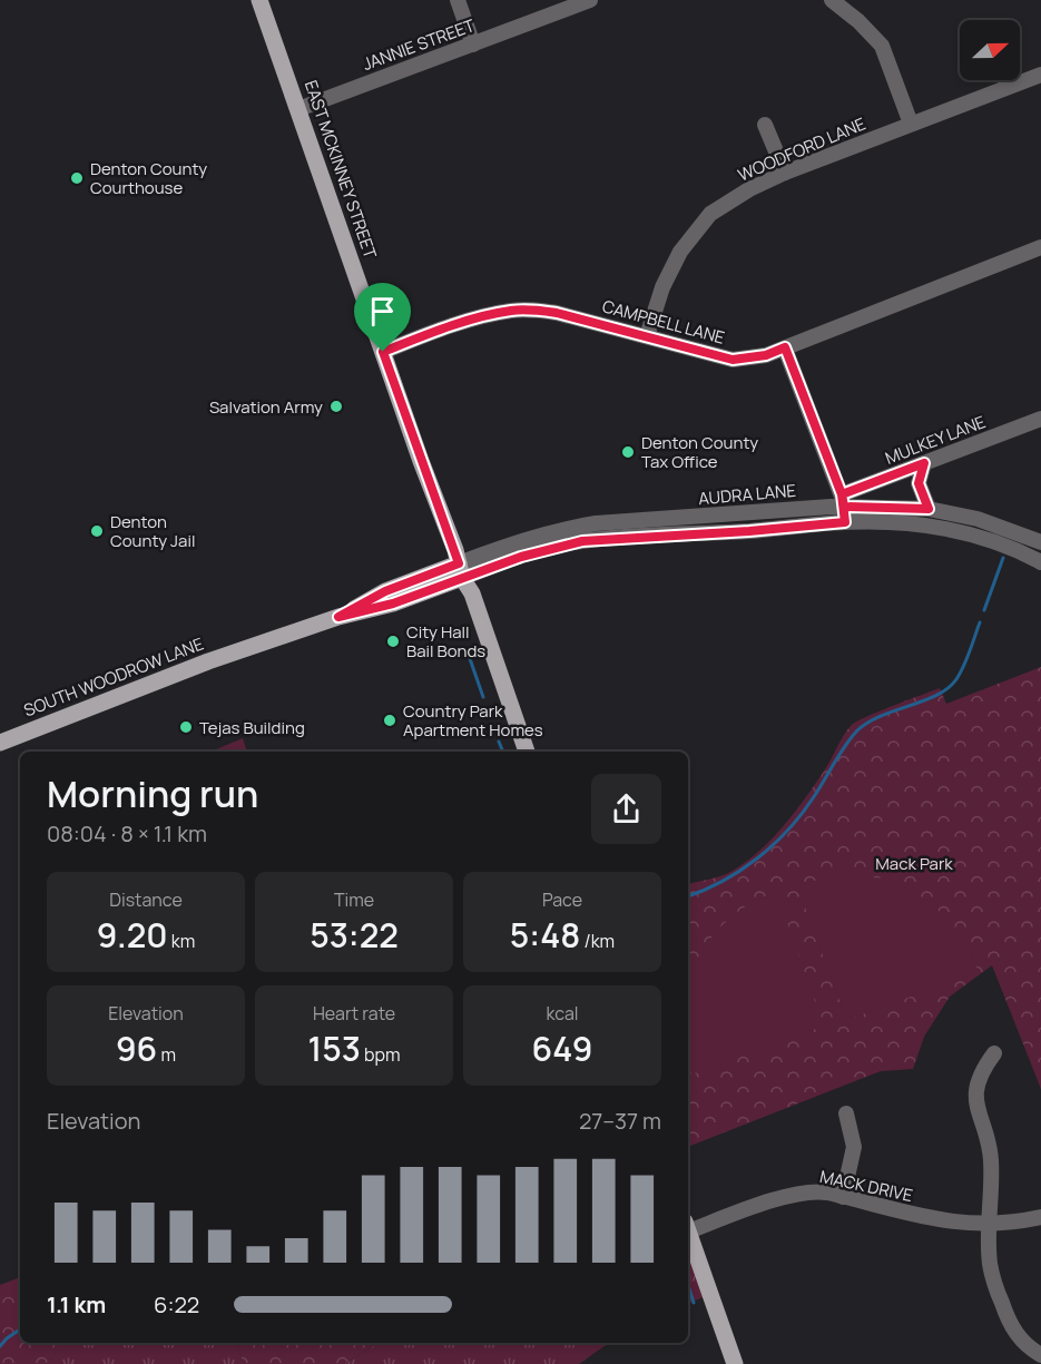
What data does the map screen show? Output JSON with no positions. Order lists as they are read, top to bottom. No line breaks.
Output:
{"streets":{"main road":["EAST MCKINNEY STREET","SOUTH WOODROW LANE"],"street":["JANNIE STREET","WOODFORD LANE","CAMPBELL LANE","MULKEY LANE","AUDRA LANE","MACK DRIVE"]},"crossings":[["JANNIE STREET","EAST MCKINNEY STREET"],["WOODFORD LANE","CAMPBELL LANE"],["EAST MCKINNEY STREET","CAMPBELL LANE"],["EAST MCKINNEY STREET","AUDRA LANE"],["EAST MCKINNEY STREET","SOUTH WOODROW LANE"],["MULKEY LANE","AUDRA LANE"],["AUDRA LANE","SOUTH WOODROW LANE"]],"parks":["Mack Park"],"places":["Denton County Courthouse","Salvation Army","Denton County Tax Office","Denton County Jail","City Hall Bail Bonds","Country Park Apartment Homes","Tejas Building"],"north":"right","page":{"heading":["Morning run","08:04 · 8 × 1.1 km"],"stats":[["Distance","9.20 km"],["Time","53:22"],["Pace","5:48 /km"],["Elevation","96 m"],["Heart rate","153 bpm"],["kcal","649"]],"chart":["Elevation","27–37 m"],"list":[{"name":"1.1 km","note":"6:22"}]}}
